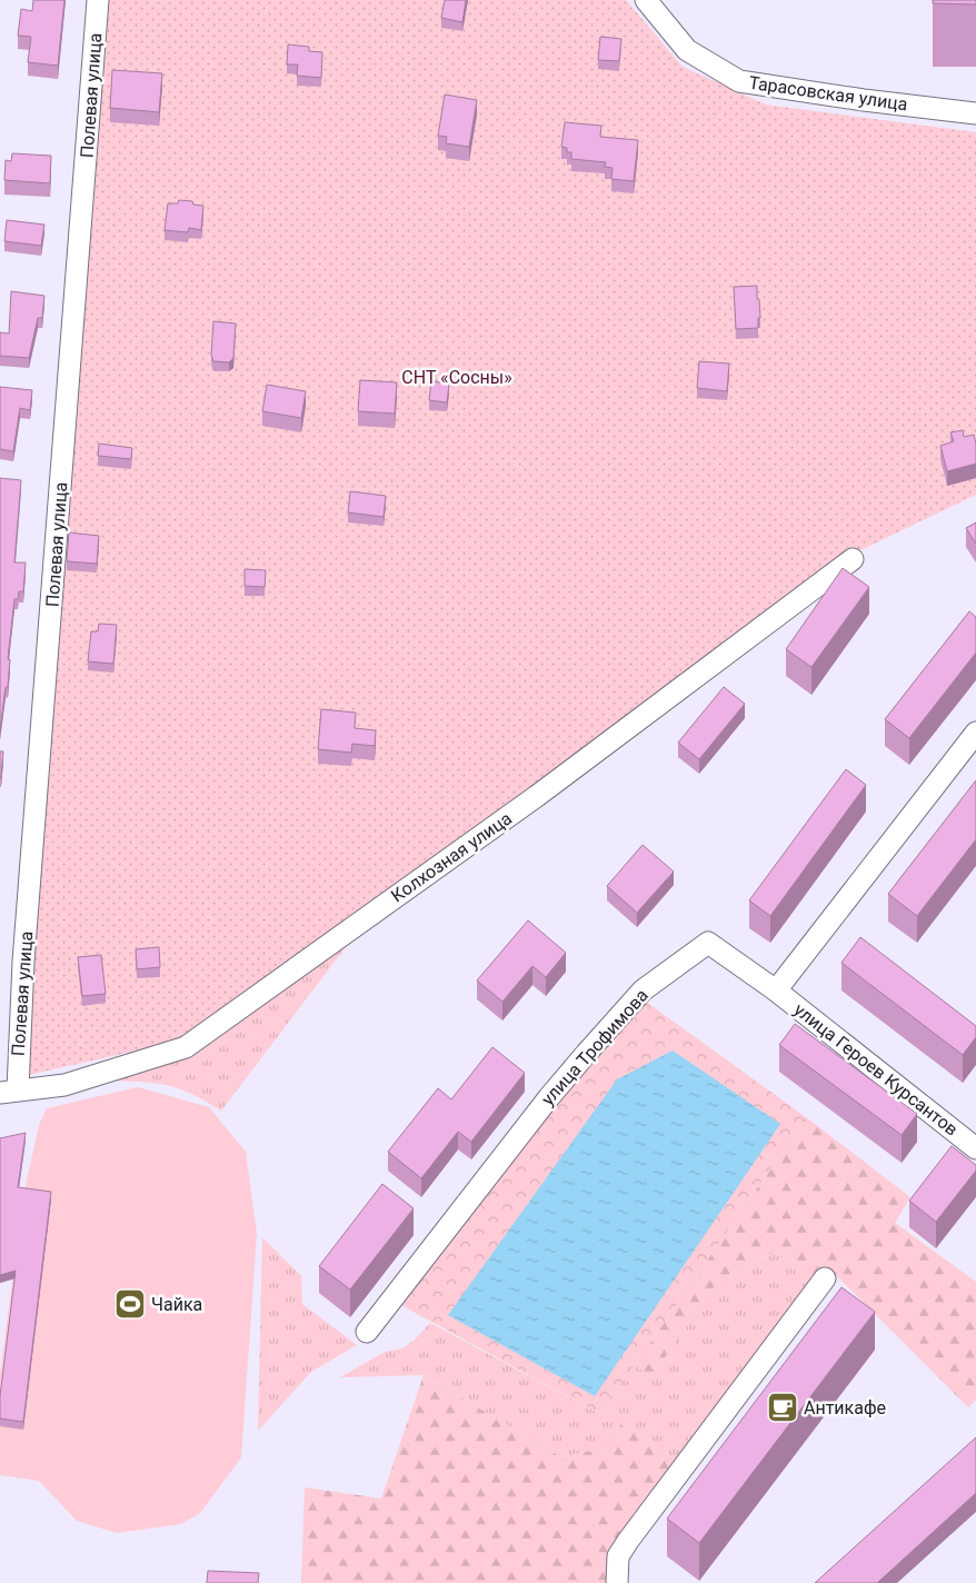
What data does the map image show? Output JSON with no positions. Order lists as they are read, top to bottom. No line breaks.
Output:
{"streets":{"street":["Тарасовская улица","Полевая улица","Колхозная улица","улица Трофимова","улица Героев Курсантов"]},"crossings":[["Полевая улица","Колхозная улица"],["улица Трофимова","улица Героев Курсантов"]],"parks":["СНТ «Сосны»"],"places":{"sports":["Чайка"],"cafe":["Антикафе"]}}
